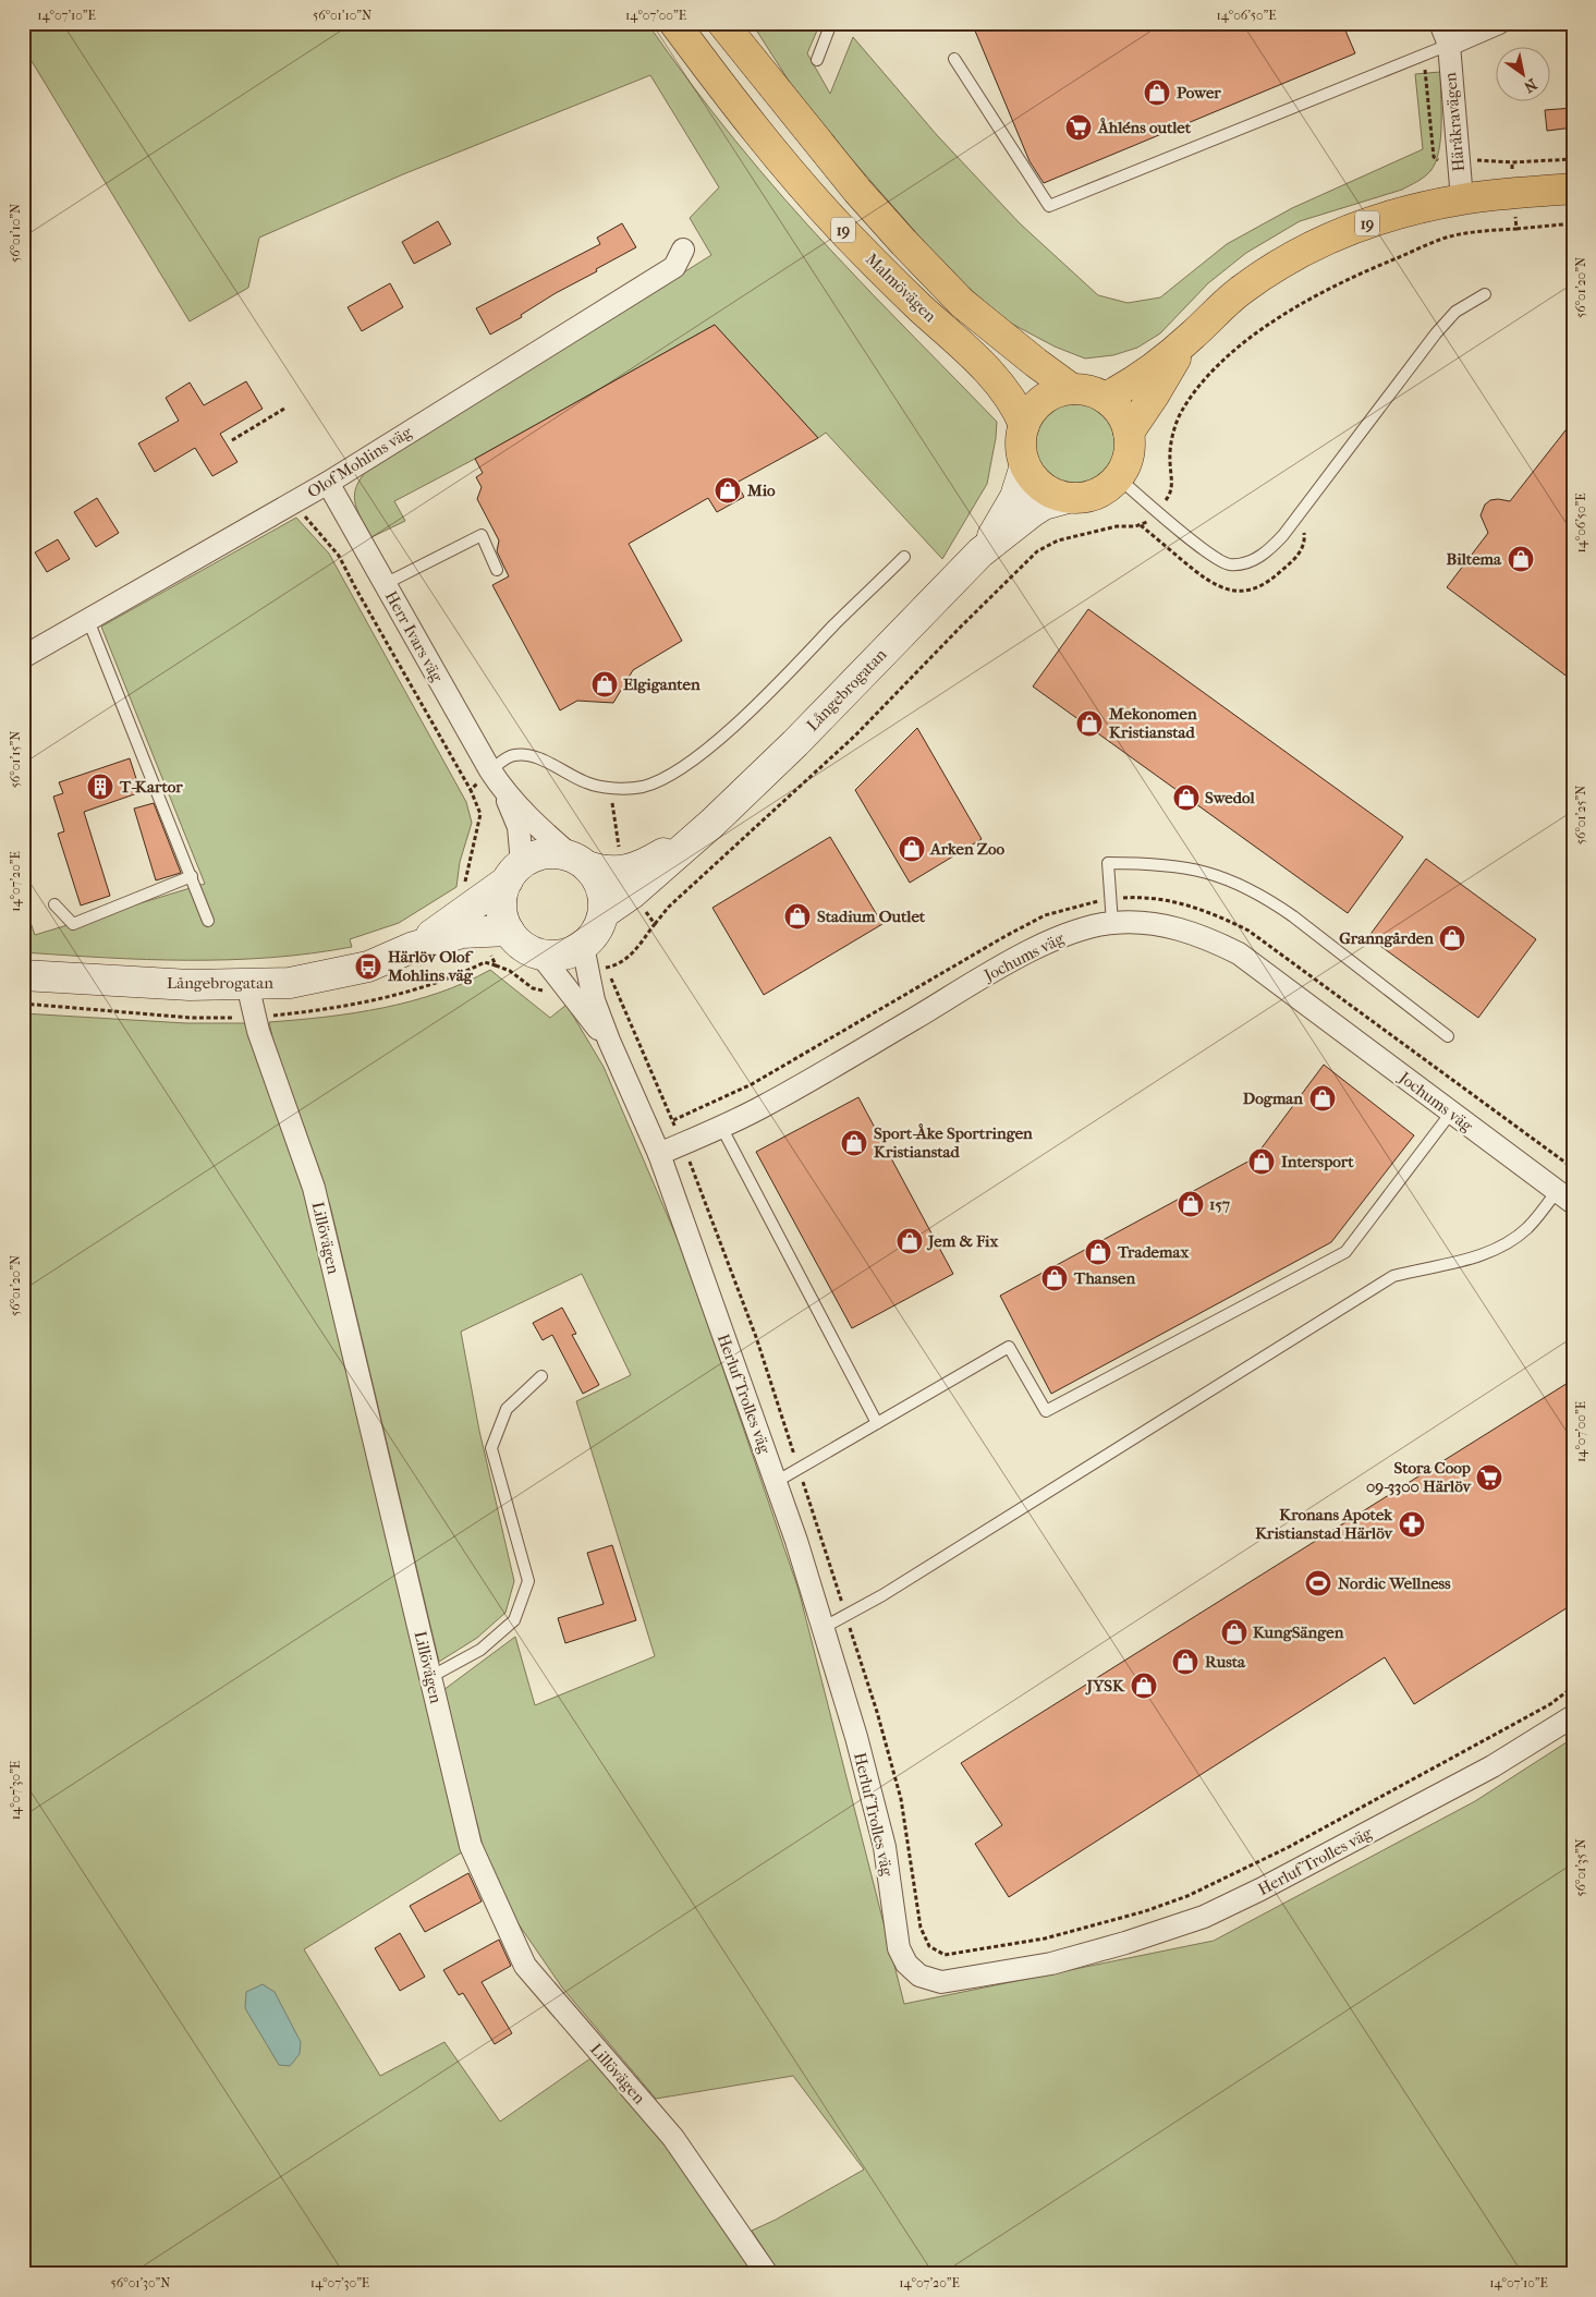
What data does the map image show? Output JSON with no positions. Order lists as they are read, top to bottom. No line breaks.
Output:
{"streets":{"main road":["19","Malmövägen","Långebrogatan"],"street":["Häråkravägen","Olof Mohlins väg","Herr Ivars väg","Jochums väg","Lillövägen","Herluf Trolles väg"]},"crossings":[["Häråkravägen","19"],["19","Malmövägen"],["19","Långebrogatan"],["Malmövägen","Långebrogatan"],["Olof Mohlins väg","Herr Ivars väg"],["Herr Ivars väg","Långebrogatan"],["Herr Ivars väg","Herluf Trolles väg"],["Långebrogatan","Lillövägen"],["Långebrogatan","Herluf Trolles väg"],["Jochums väg","Herluf Trolles väg"]],"places":{"shop":["Power","Mio","Biltema","Elgiganten","Mekonomen Kristianstad","Swedol","Arken Zoo","Stadium Outlet","Granngården","Dogman","Sport-Åke Sportringen Kristianstad","Intersport","157","Jem & Fix","Trademax","Thansen","KungSängen","Rusta","JYSK"],"supermarket":["Åhléns outlet","Stora Coop 09-3300 Härlöv"],"building":["T-Kartor"],"bus stop":["Härlöv Olof Mohlins väg"],"pharmacy":["Kronans Apotek Kristianstad Härlöv"],"sports":["Nordic Wellness"]},"north":"bottom right","coordinates":["14°07'10\"E","56°01'10\"N","14°07'00\"E","14°06'50\"E","56°01'20\"N","56°01'15\"N","56°01'25\"N","14°07'20\"E","14°07'30\"E","56°01'35\"N","56°01'30\"N"]}
